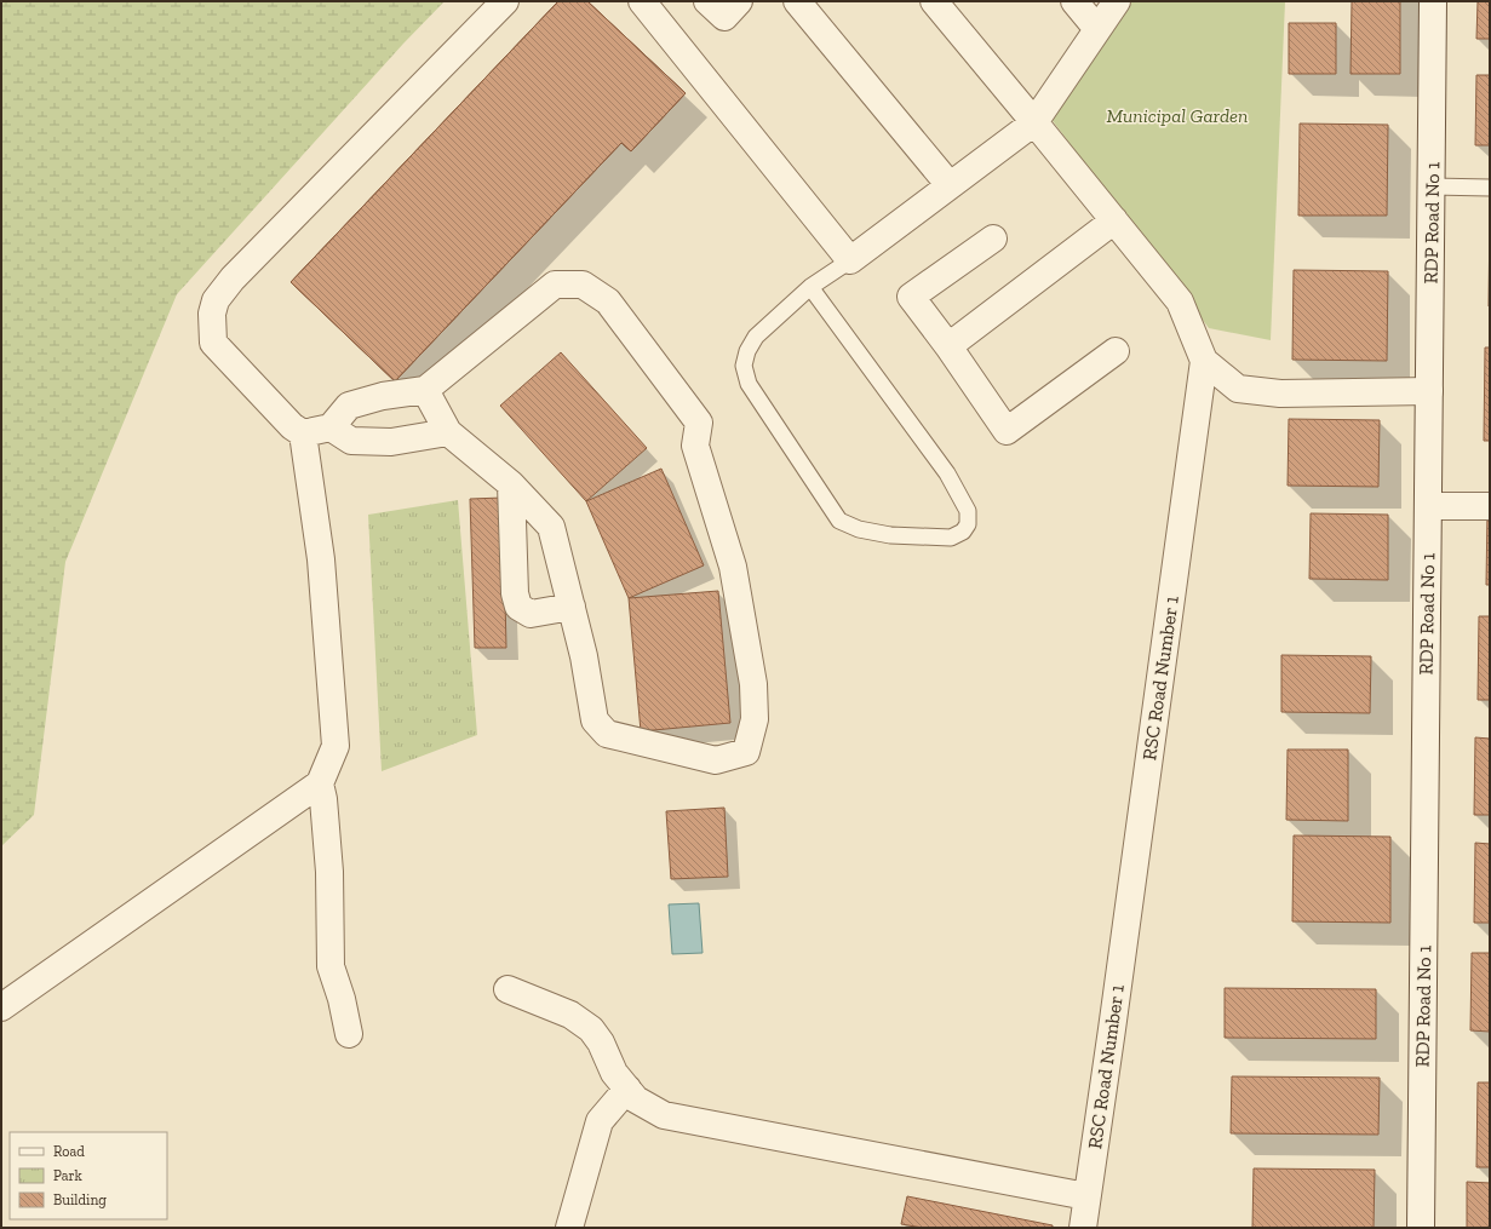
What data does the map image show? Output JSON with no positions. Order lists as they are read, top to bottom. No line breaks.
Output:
{"streets":{"street":["RDP Road No 1","RSC Road Number 1"]},"parks":["Municipal Garden"],"legend":["Road","Park","Building"]}
